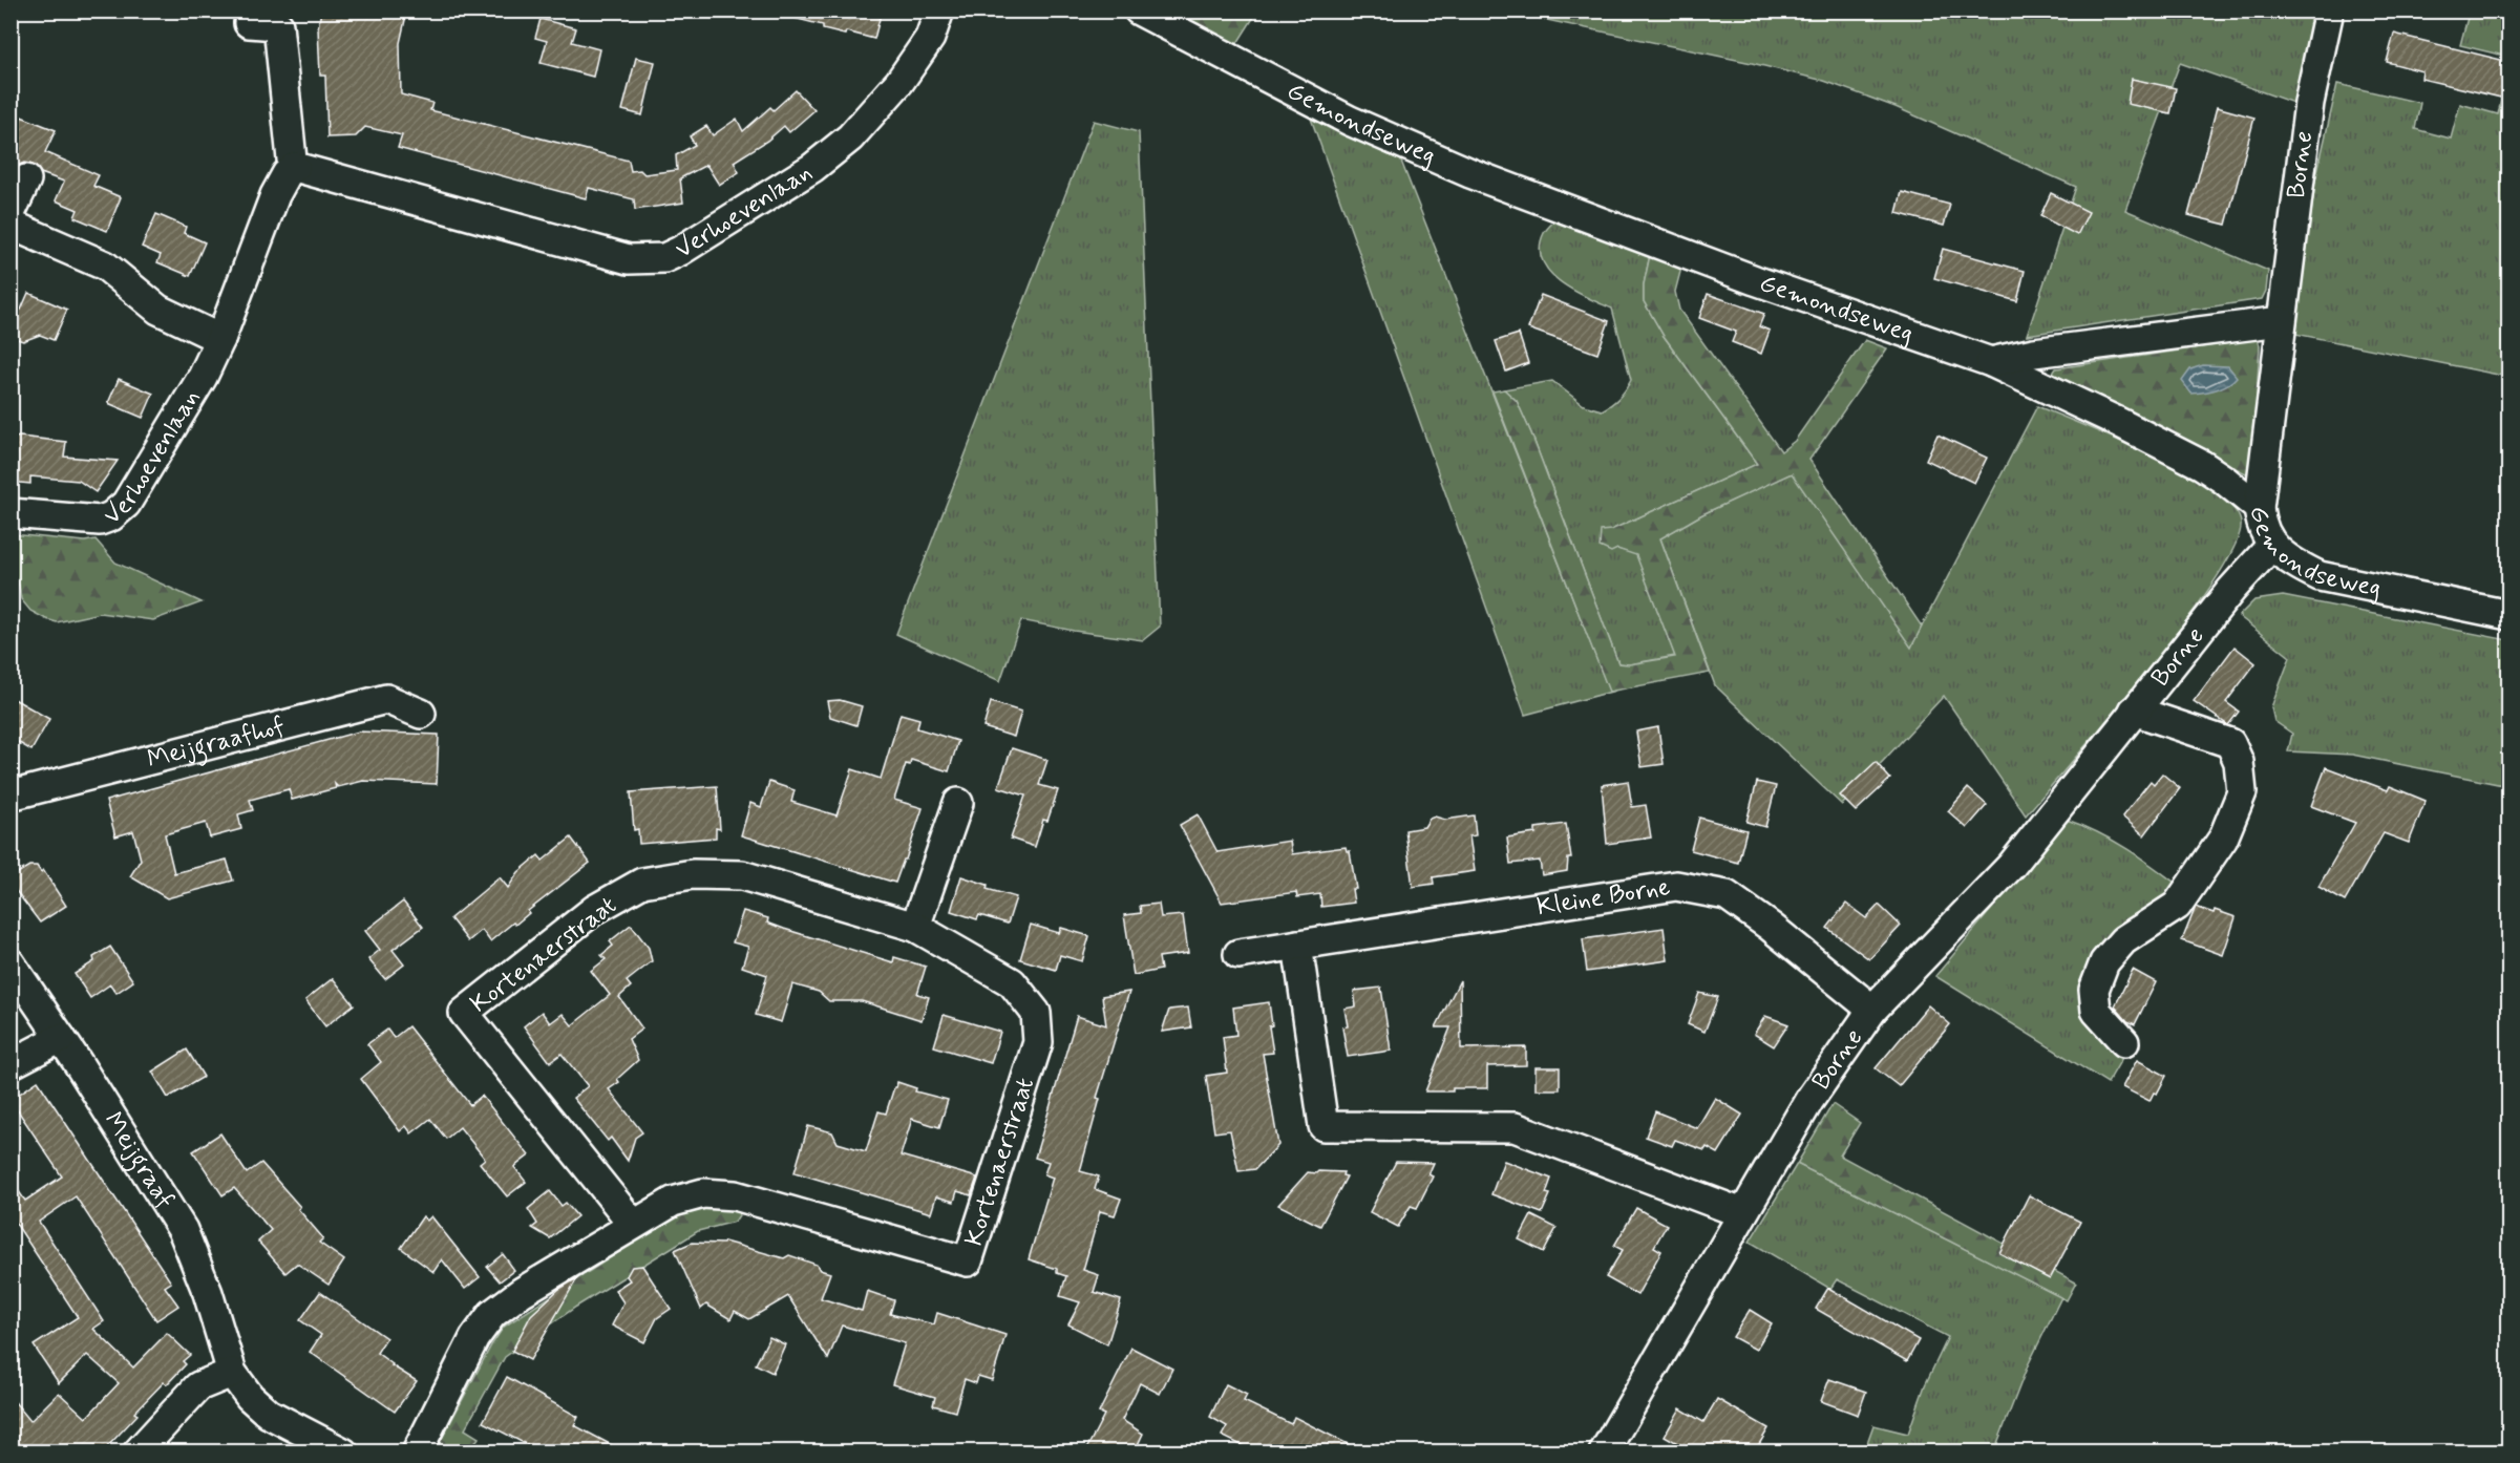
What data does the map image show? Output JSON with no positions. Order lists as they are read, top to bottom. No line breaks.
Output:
{"streets":{"street":["Gemondseweg","Borne","Verhoevenlaan","Meijgraafhof","Kleine Borne","Kortenaerstraat","Meijgraaf"]},"crossings":[["Gemondseweg","Borne"],["Borne","Kleine Borne"]]}
